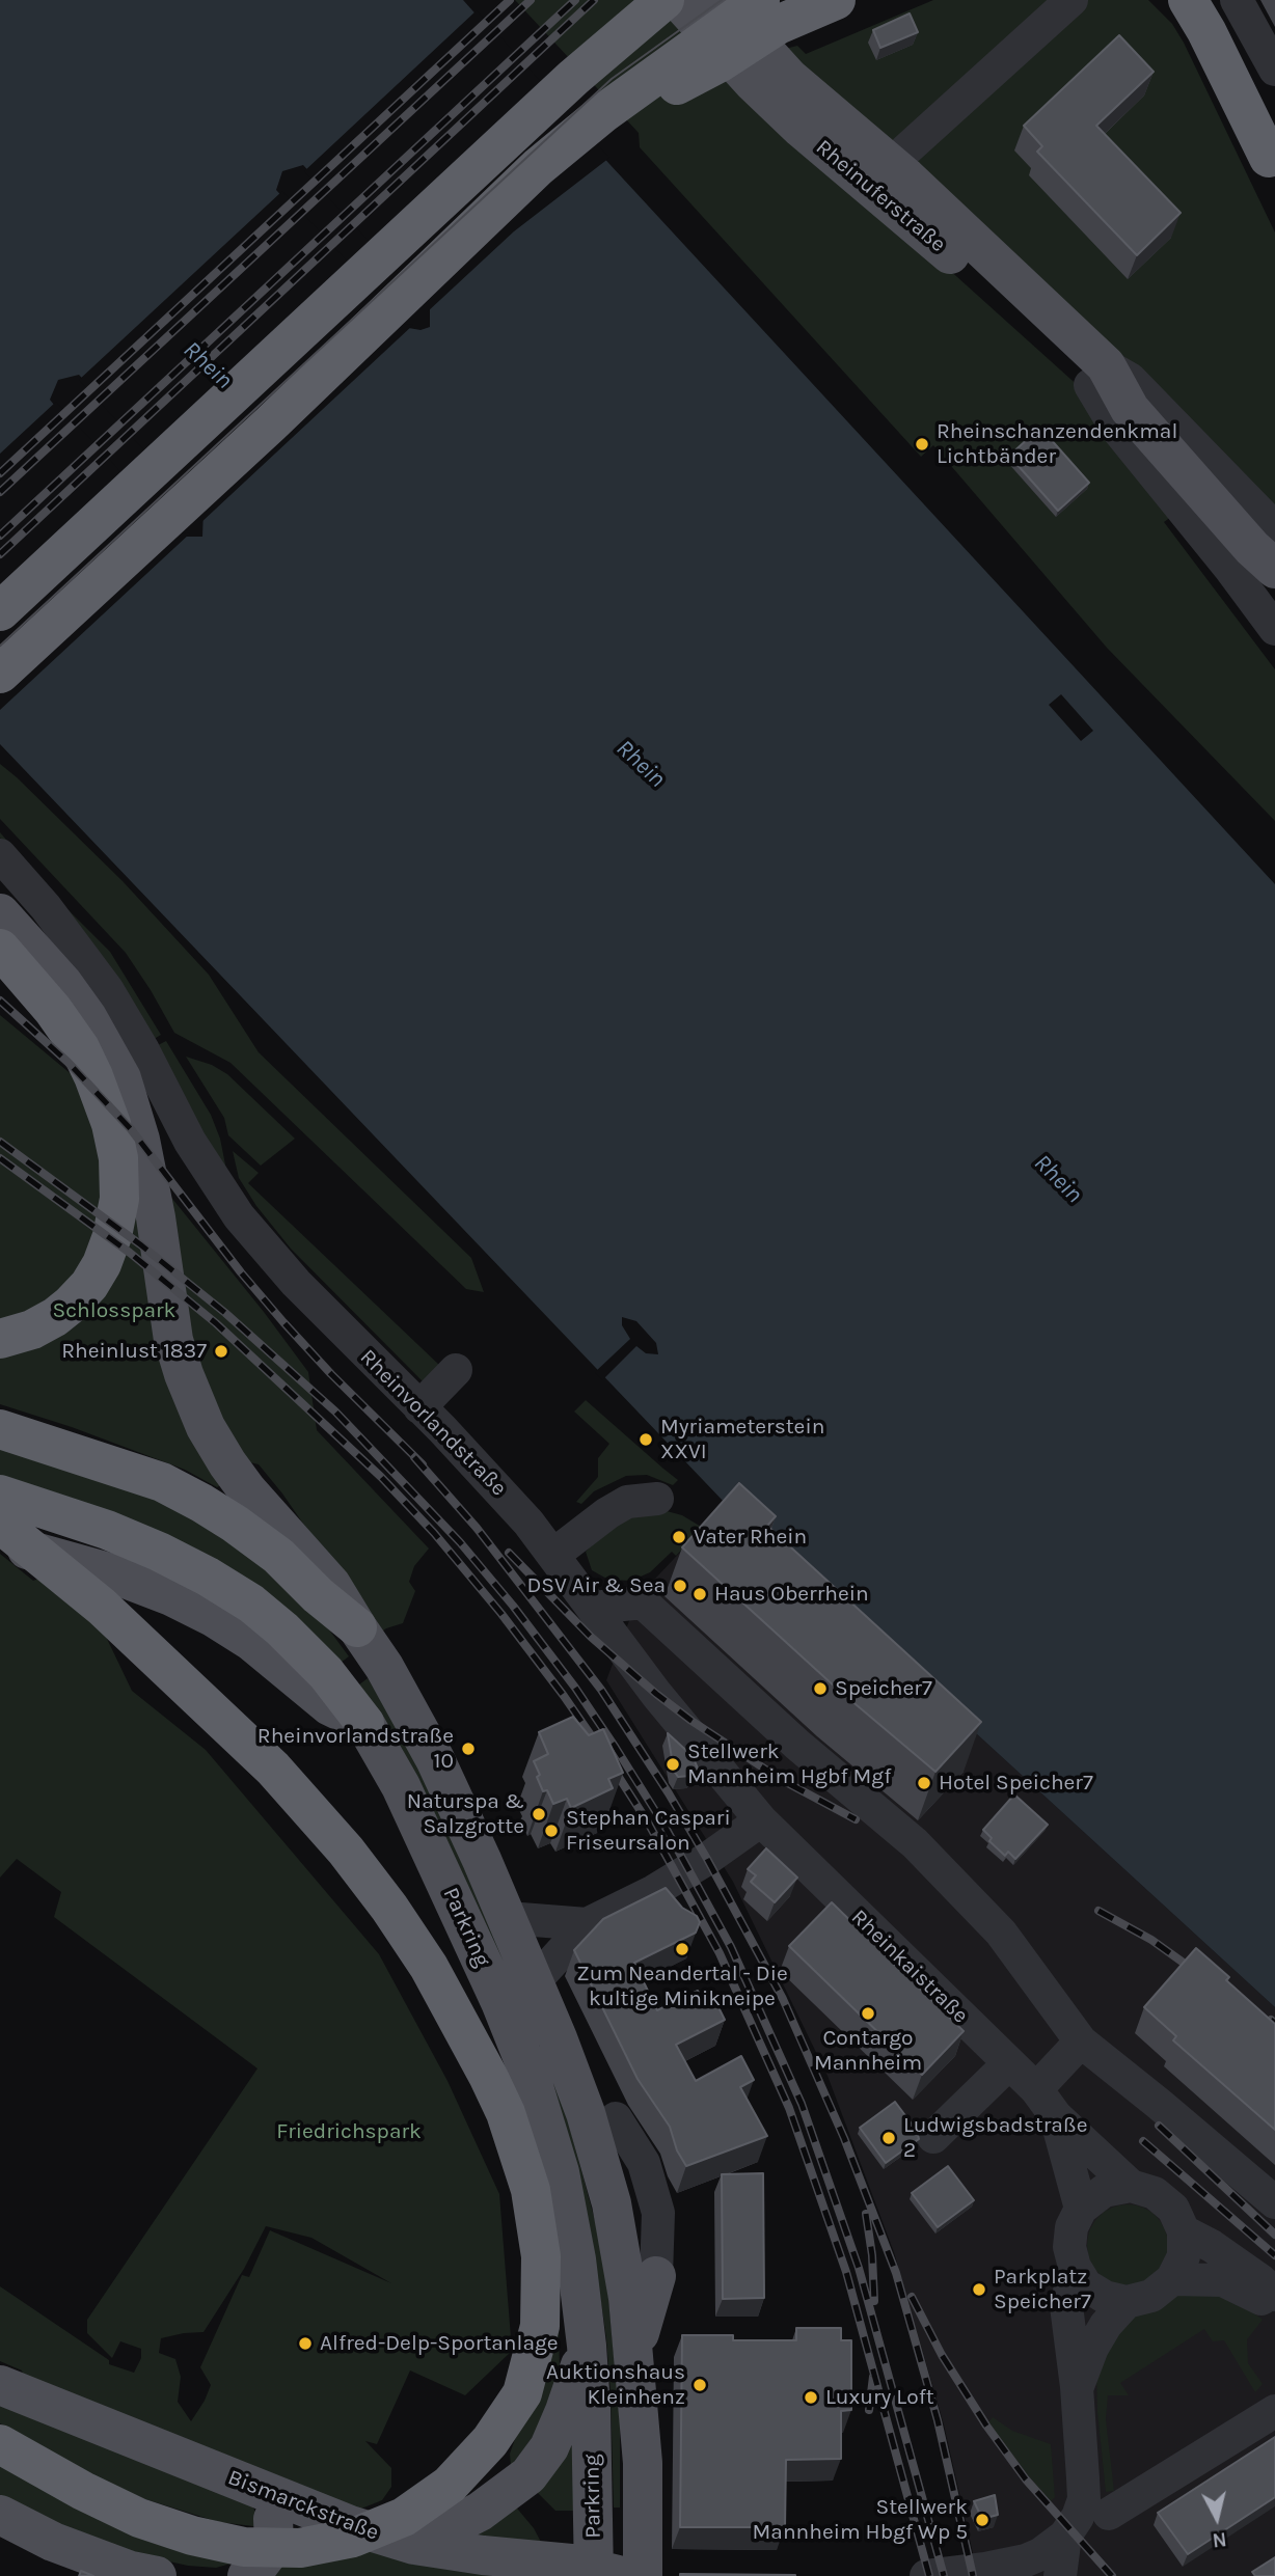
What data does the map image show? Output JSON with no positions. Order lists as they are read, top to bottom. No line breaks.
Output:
{"streets":{"highway":["Parkring"],"main road":["Rheinuferstraße","Bismarckstraße"],"street":["Rheinvorlandstraße","Rheinkaistraße"]},"crossings":[["Rheinvorlandstraße","Rheinkaistraße"],["Parkring","Bismarckstraße"]],"water":["Rhein"],"parks":["Schlosspark","Friedrichspark"],"places":["Rheinschanzendenkmal Lichtbänder","Rheinlust 1837","Myriameterstein XXVI","Vater Rhein","DSV Air & Sea","Haus Oberrhein","Speicher7","Rheinvorlandstraße 10","Stellwerk Mannheim Hgbf Mgf","Hotel Speicher7","Naturspa & Salzgrotte","Stephan Caspari Friseursalon","Zum Neandertal - Die kultige Minikneipe","Contargo Mannheim","Ludwigsbadstraße 2","Parkplatz Speicher7","Alfred-Delp-Sportanlage","Auktionshaus Kleinhenz","Luxury Loft","Stellwerk Mannheim Hbgf Wp 5"],"north":"bottom"}
